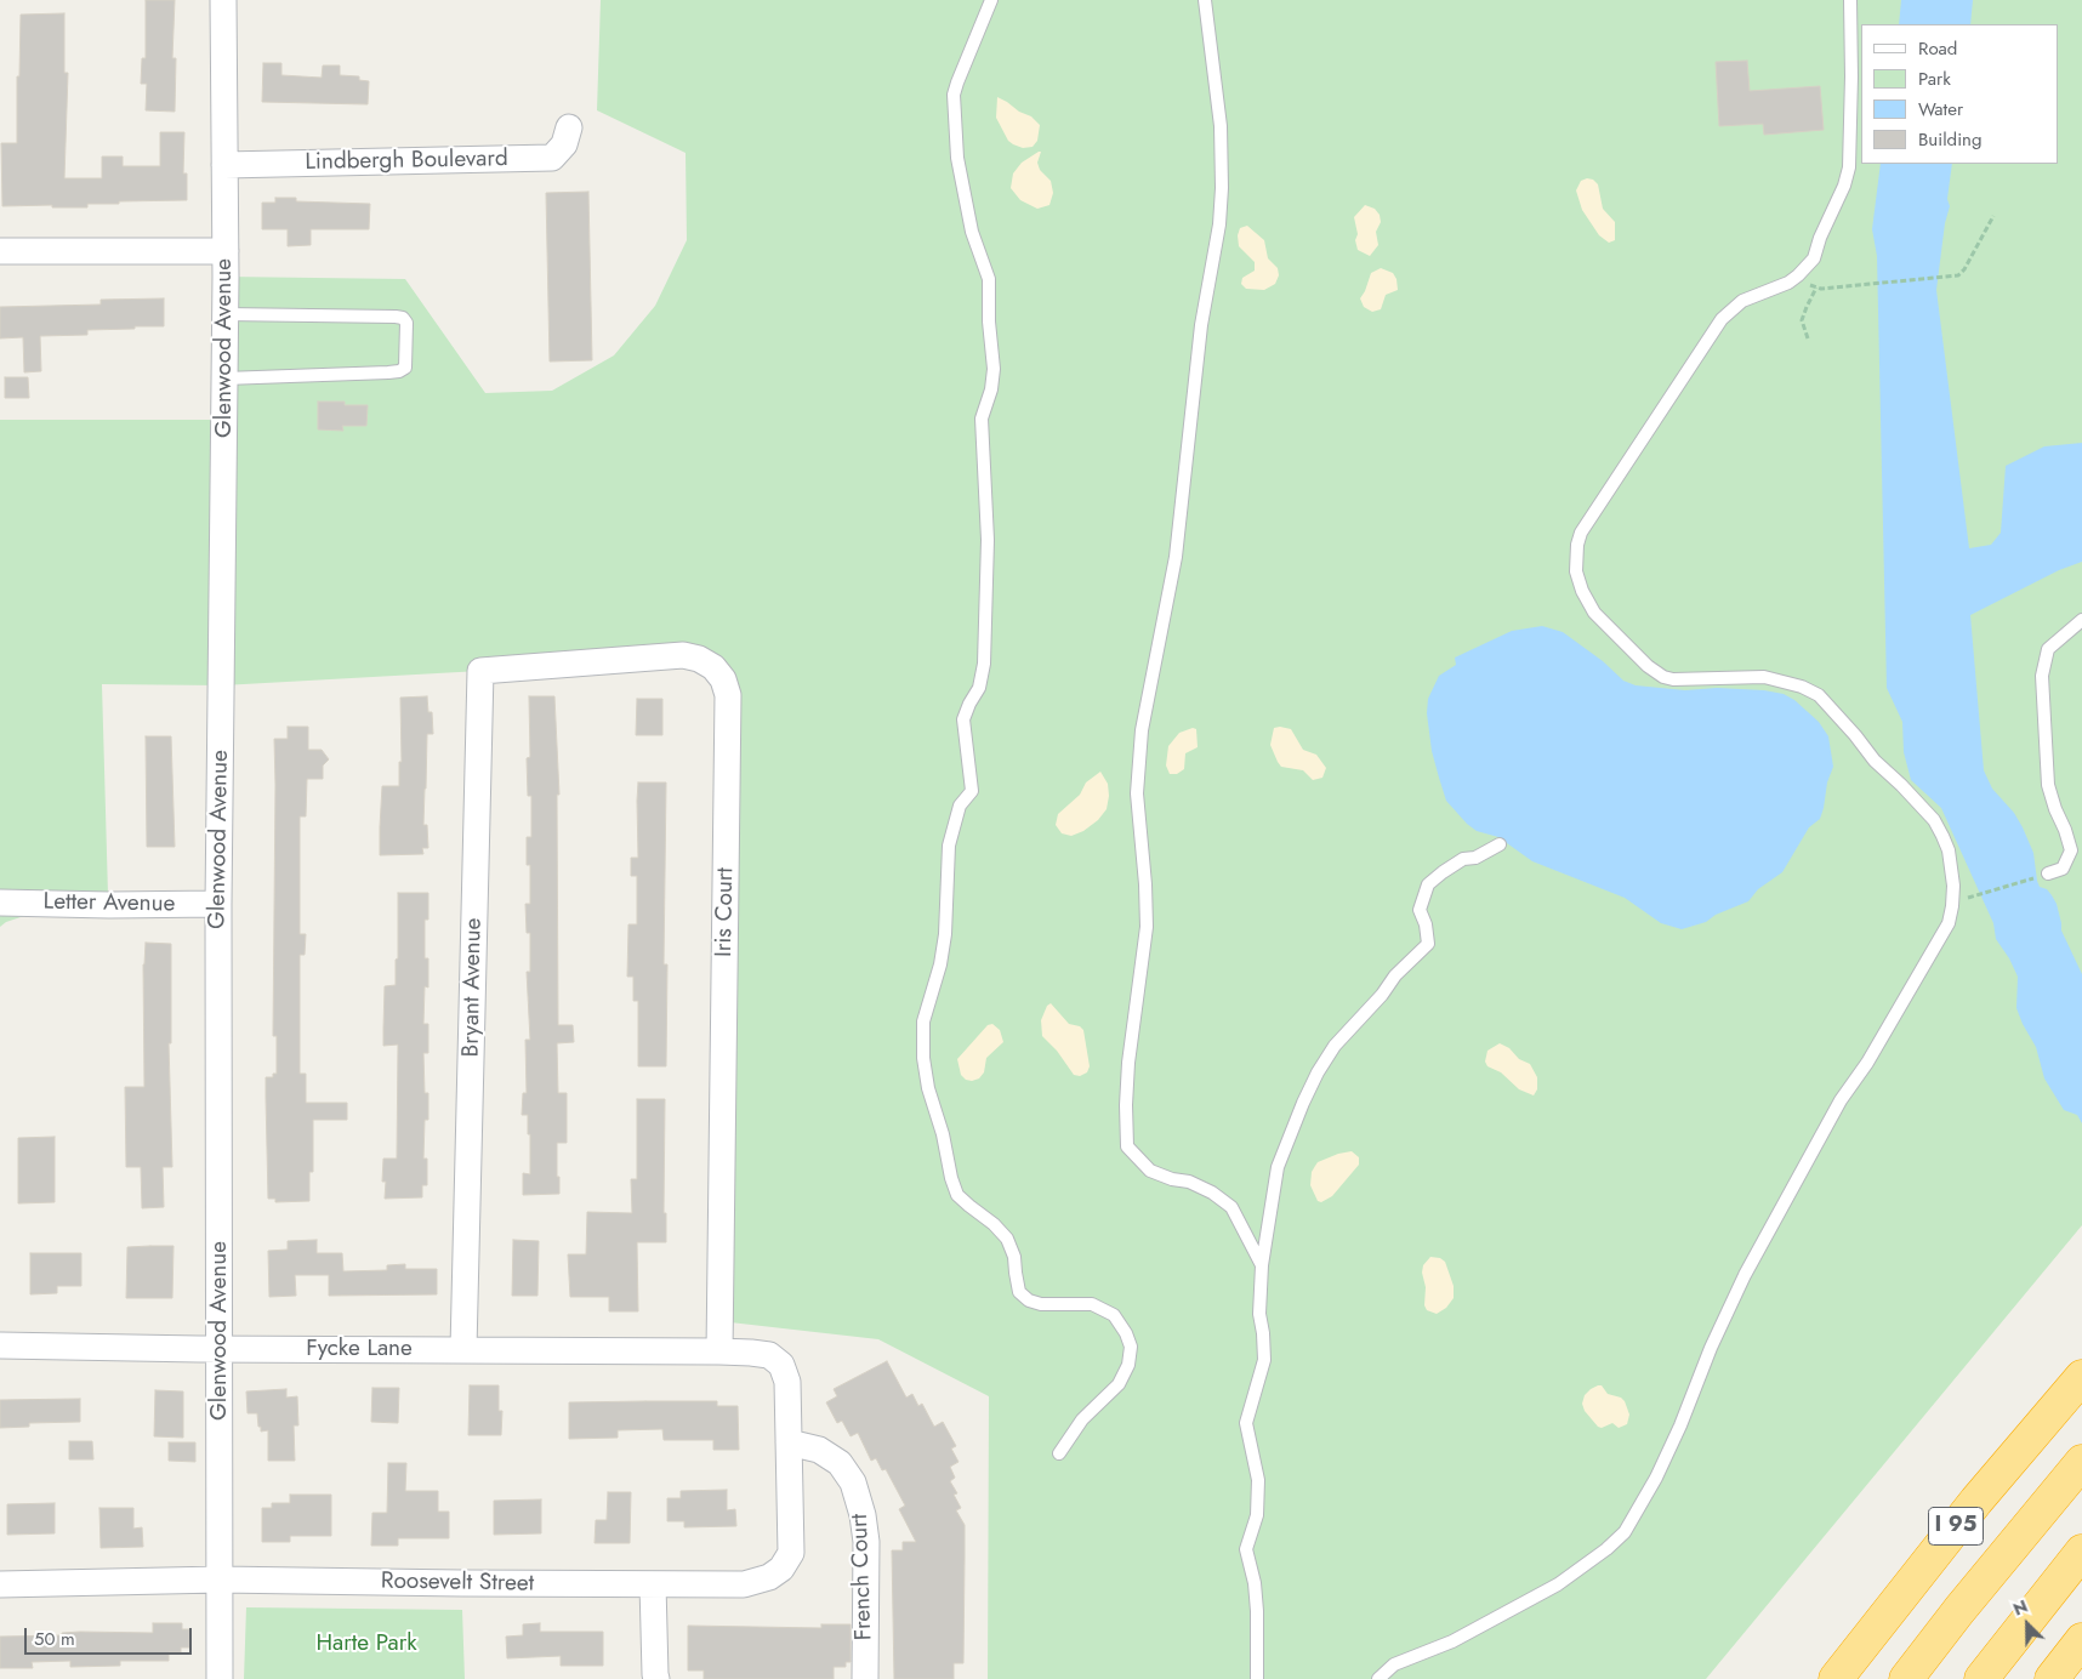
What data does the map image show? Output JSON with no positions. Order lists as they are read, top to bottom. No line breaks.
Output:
{"streets":{"highway":["I 95"],"street":["Lindbergh Boulevard","Glenwood Avenue","Letter Avenue","Iris Court","Bryant Avenue","Fycke Lane","French Court","Roosevelt Street"]},"crossings":[["Lindbergh Boulevard","Glenwood Avenue"],["Glenwood Avenue","Letter Avenue"],["Glenwood Avenue","Fycke Lane"],["Glenwood Avenue","Roosevelt Street"],["Iris Court","Bryant Avenue"],["Iris Court","Fycke Lane"],["Bryant Avenue","Fycke Lane"],["French Court","Roosevelt Street"]],"parks":["Harte Park"],"legend":["Road","Park","Water","Building"],"scale_bar":"50 m","north":"top left"}
